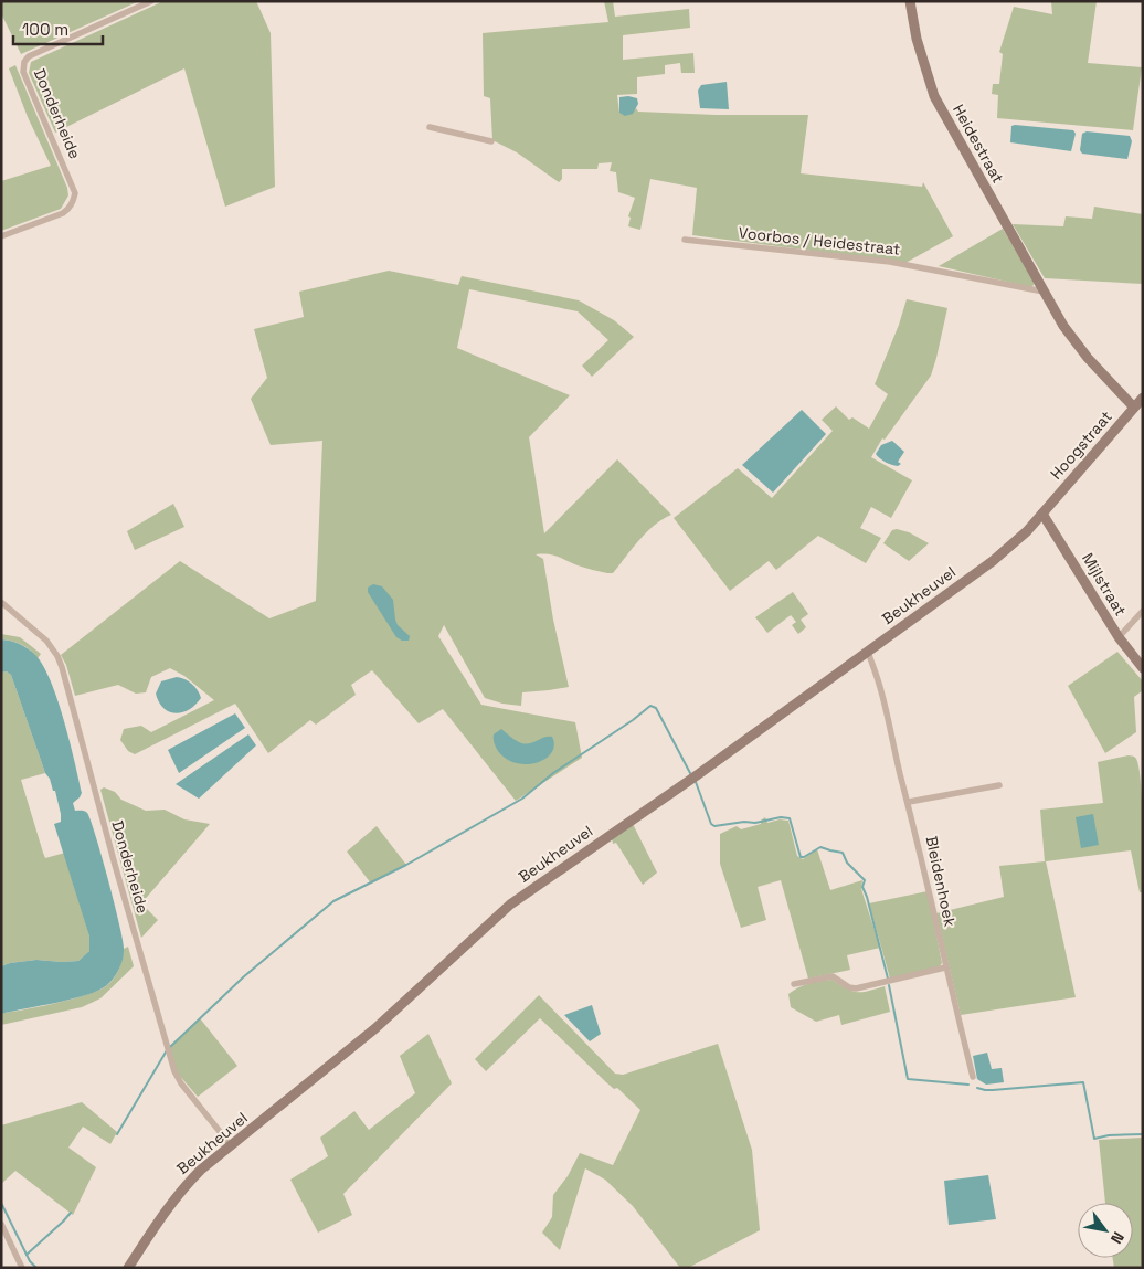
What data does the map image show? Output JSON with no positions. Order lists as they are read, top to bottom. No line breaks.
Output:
{"streets":{"street":["Donderheide","Heidestraat","Voorbos / Heidestraat","Hoogstraat","Mijlstraat","Beukheuvel","Bleidenhoek"]},"crossings":[["Donderheide","Beukheuvel"],["Heidestraat","Voorbos / Heidestraat"],["Heidestraat","Hoogstraat"],["Hoogstraat","Mijlstraat"],["Hoogstraat","Beukheuvel"],["Mijlstraat","Beukheuvel"],["Beukheuvel","Bleidenhoek"]],"scale_bar":"100 m","north":"bottom right"}
